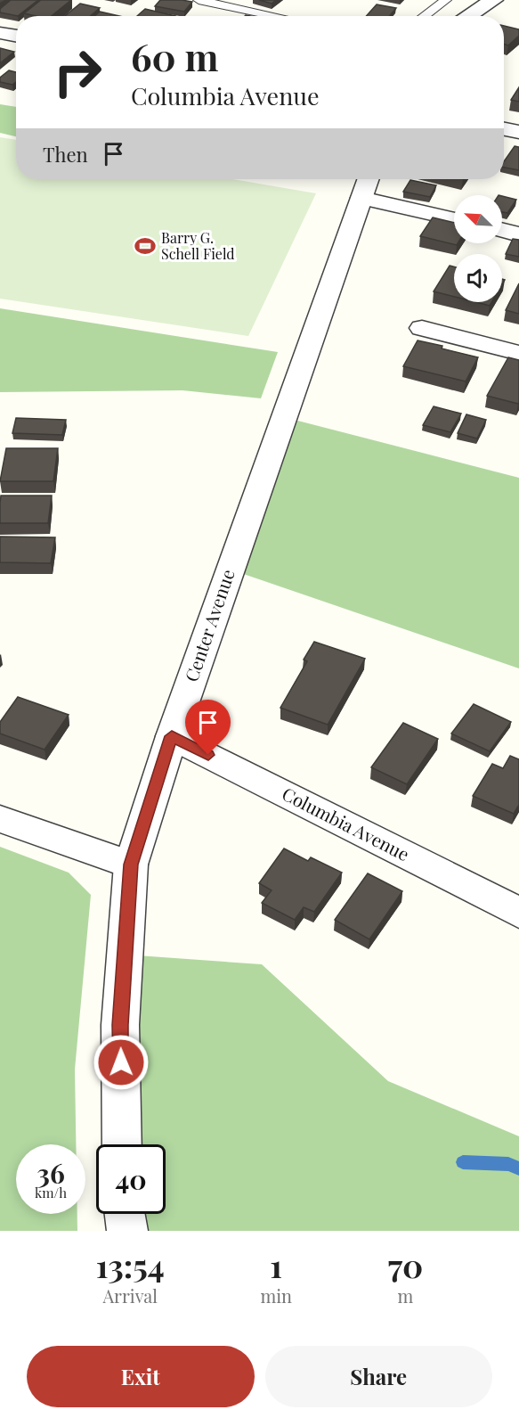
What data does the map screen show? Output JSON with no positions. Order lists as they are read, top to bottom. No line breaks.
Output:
{"streets":{"street":["Center Avenue","Columbia Avenue"]},"crossings":[["Center Avenue","Columbia Avenue"]],"places":{"sports":["Barry G. Schell Field"]},"north":"top left","page":{"turn":["60 m","Columbia Avenue"],"then":"Then","speed":"36 km/h","limit":"40","eta":["13:54","Arrival","1","min","70","m"],"buttons":["Exit","Share"]}}
